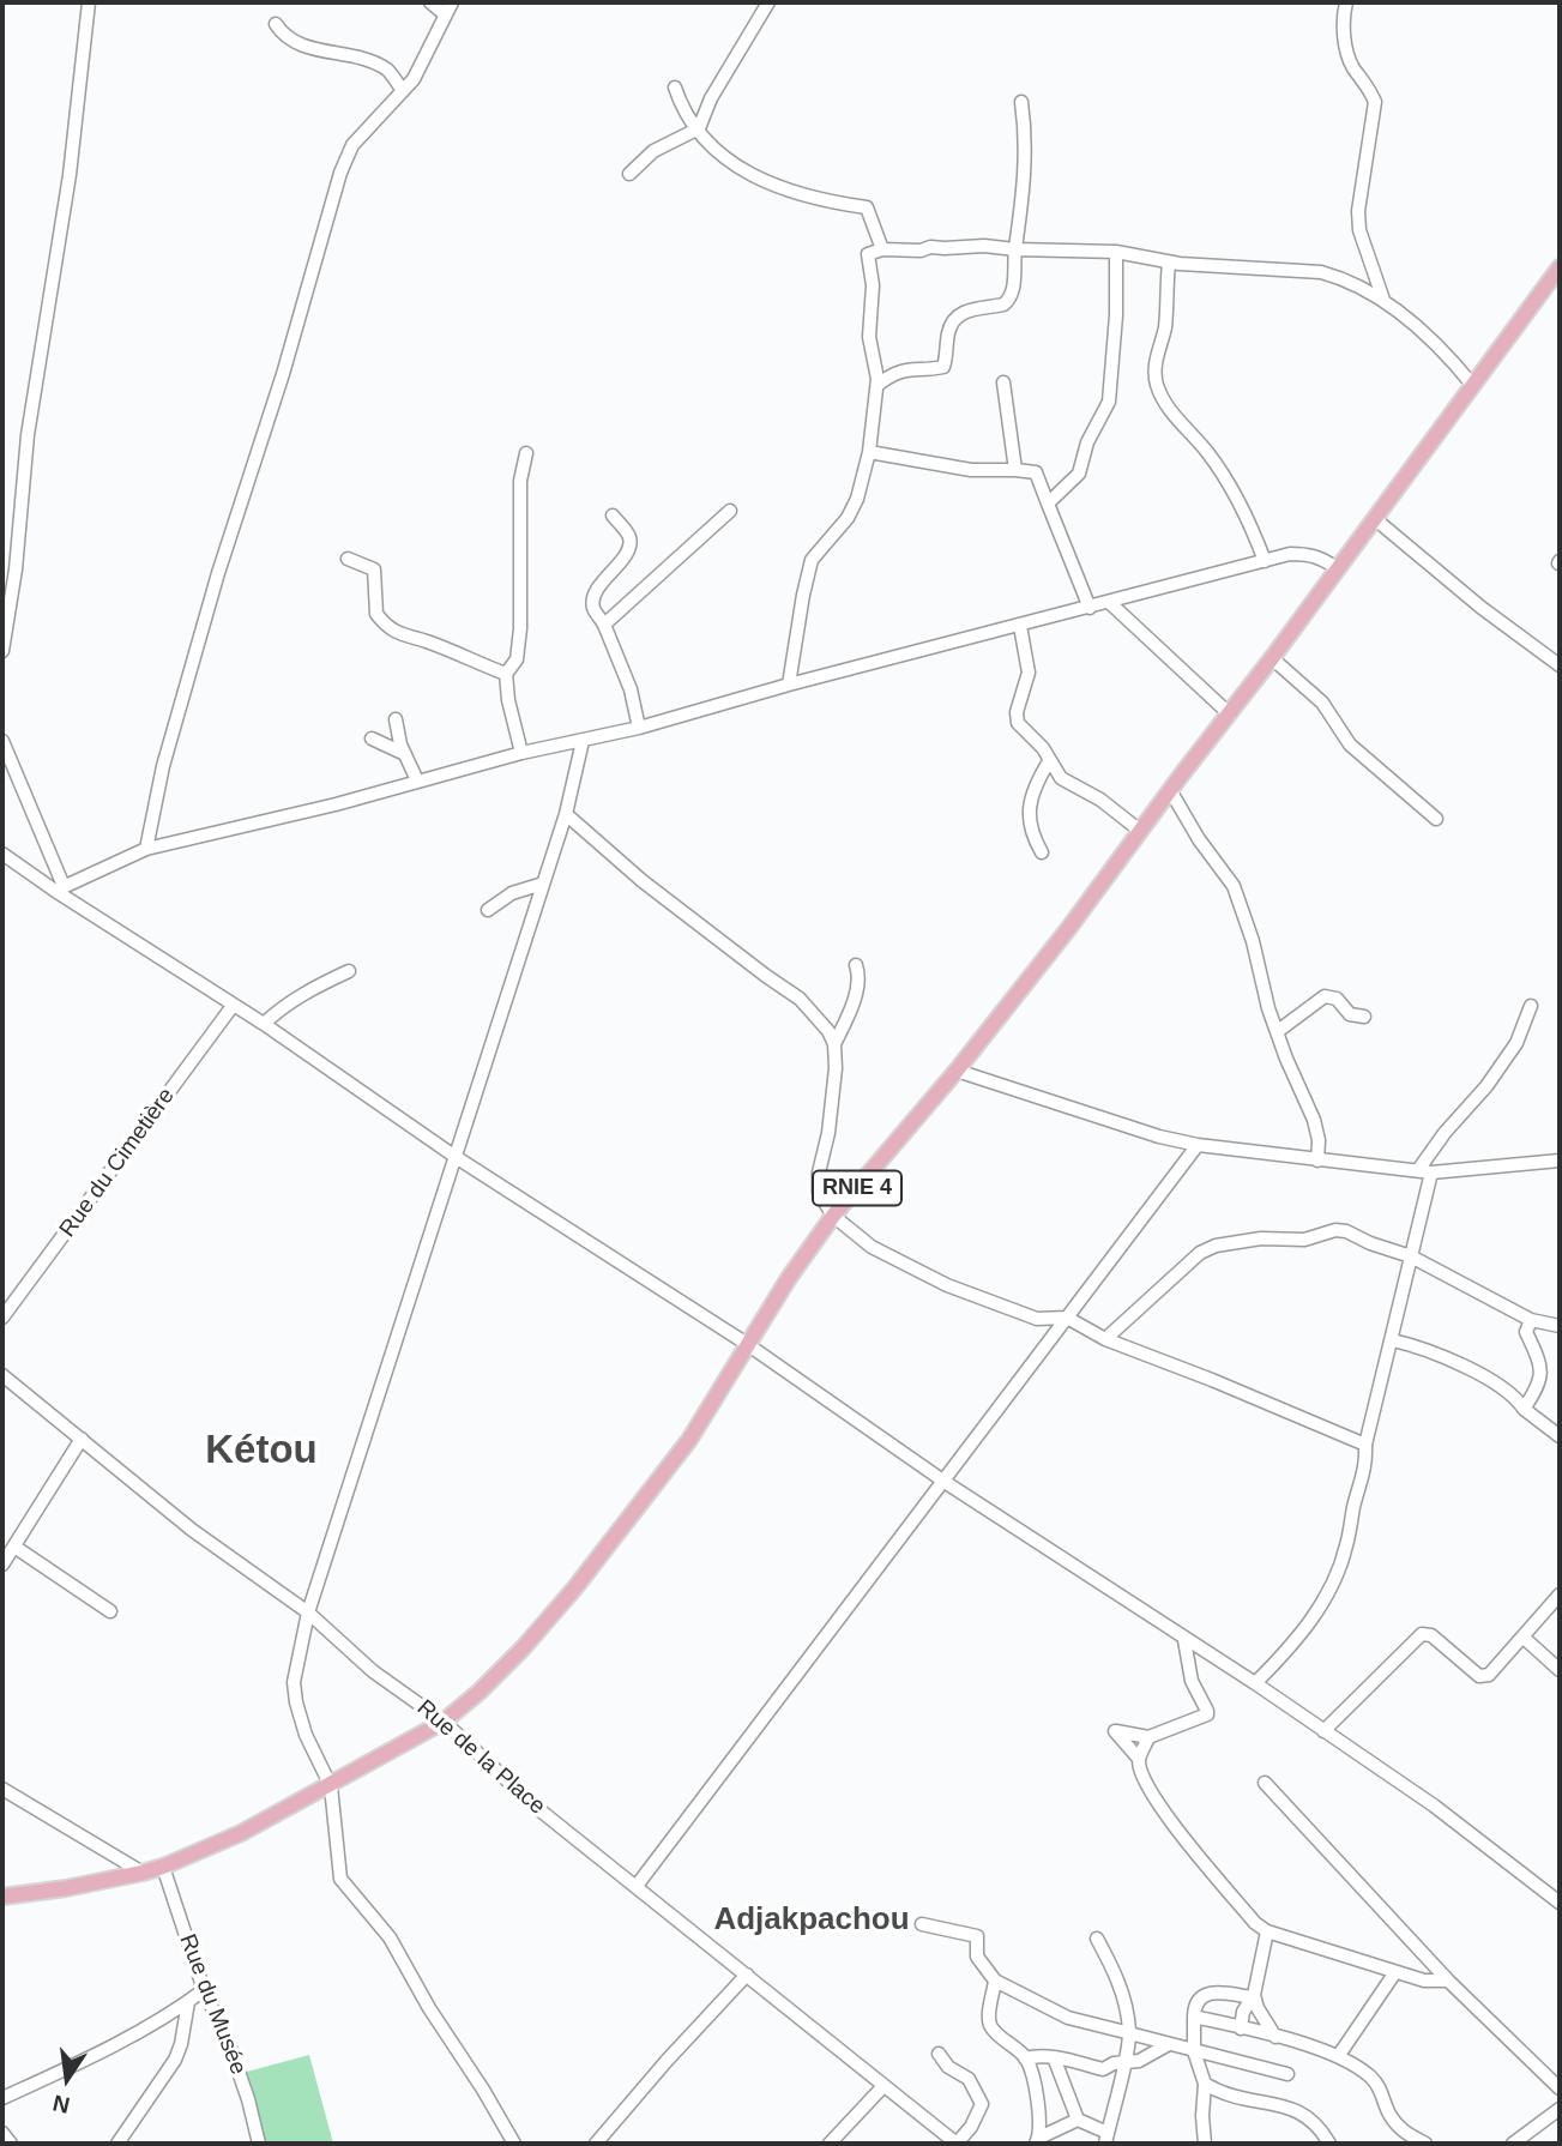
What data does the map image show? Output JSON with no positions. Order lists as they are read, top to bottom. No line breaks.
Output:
{"streets":{"main road":["RNIE 4"],"street":["Rue du Cimetière","Rue de la Place","Rue du Musée"]},"crossings":[["RNIE 4","Rue de la Place"],["RNIE 4","Rue du Musée"]],"districts":["Kétou","Adjakpachou"],"north":"bottom"}
